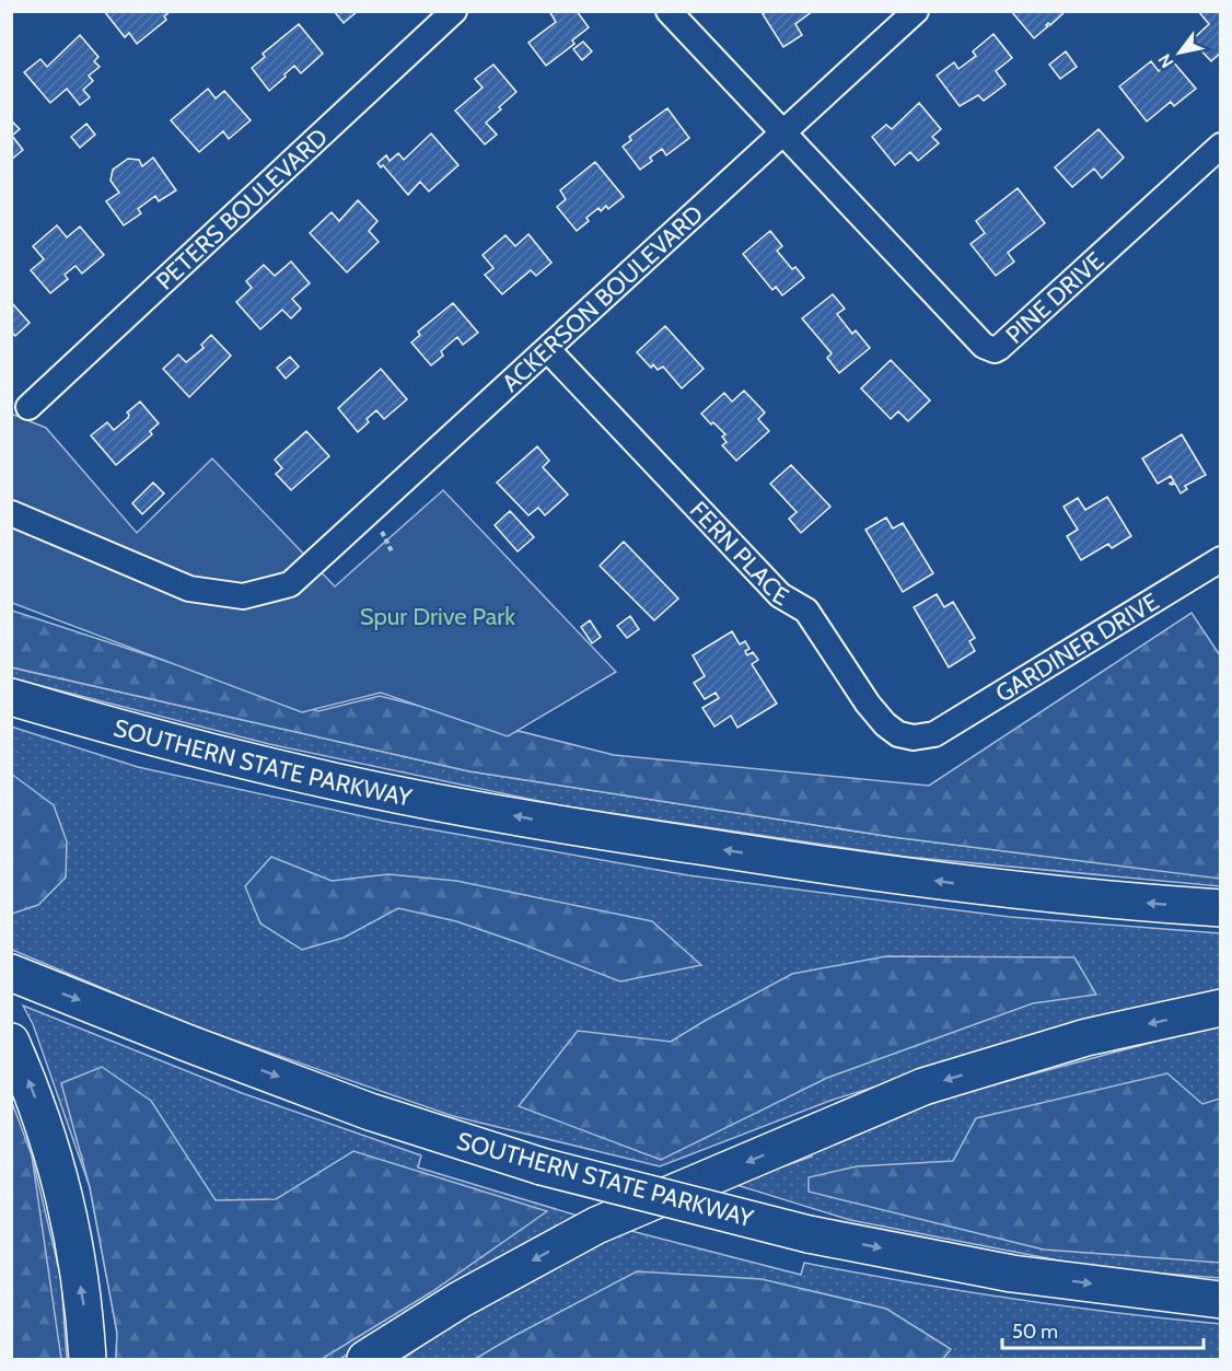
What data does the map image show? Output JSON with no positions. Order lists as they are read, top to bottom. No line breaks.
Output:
{"streets":{"highway":["SOUTHERN STATE PARKWAY"],"street":["PETERS BOULEVARD","PINE DRIVE","ACKERSON BOULEVARD","FERN PLACE","GARDINER DRIVE"]},"crossings":[["PINE DRIVE","ACKERSON BOULEVARD"],["ACKERSON BOULEVARD","FERN PLACE"],["FERN PLACE","GARDINER DRIVE"]],"parks":["Spur Drive Park"],"scale_bar":"50 m","north":"bottom left"}
